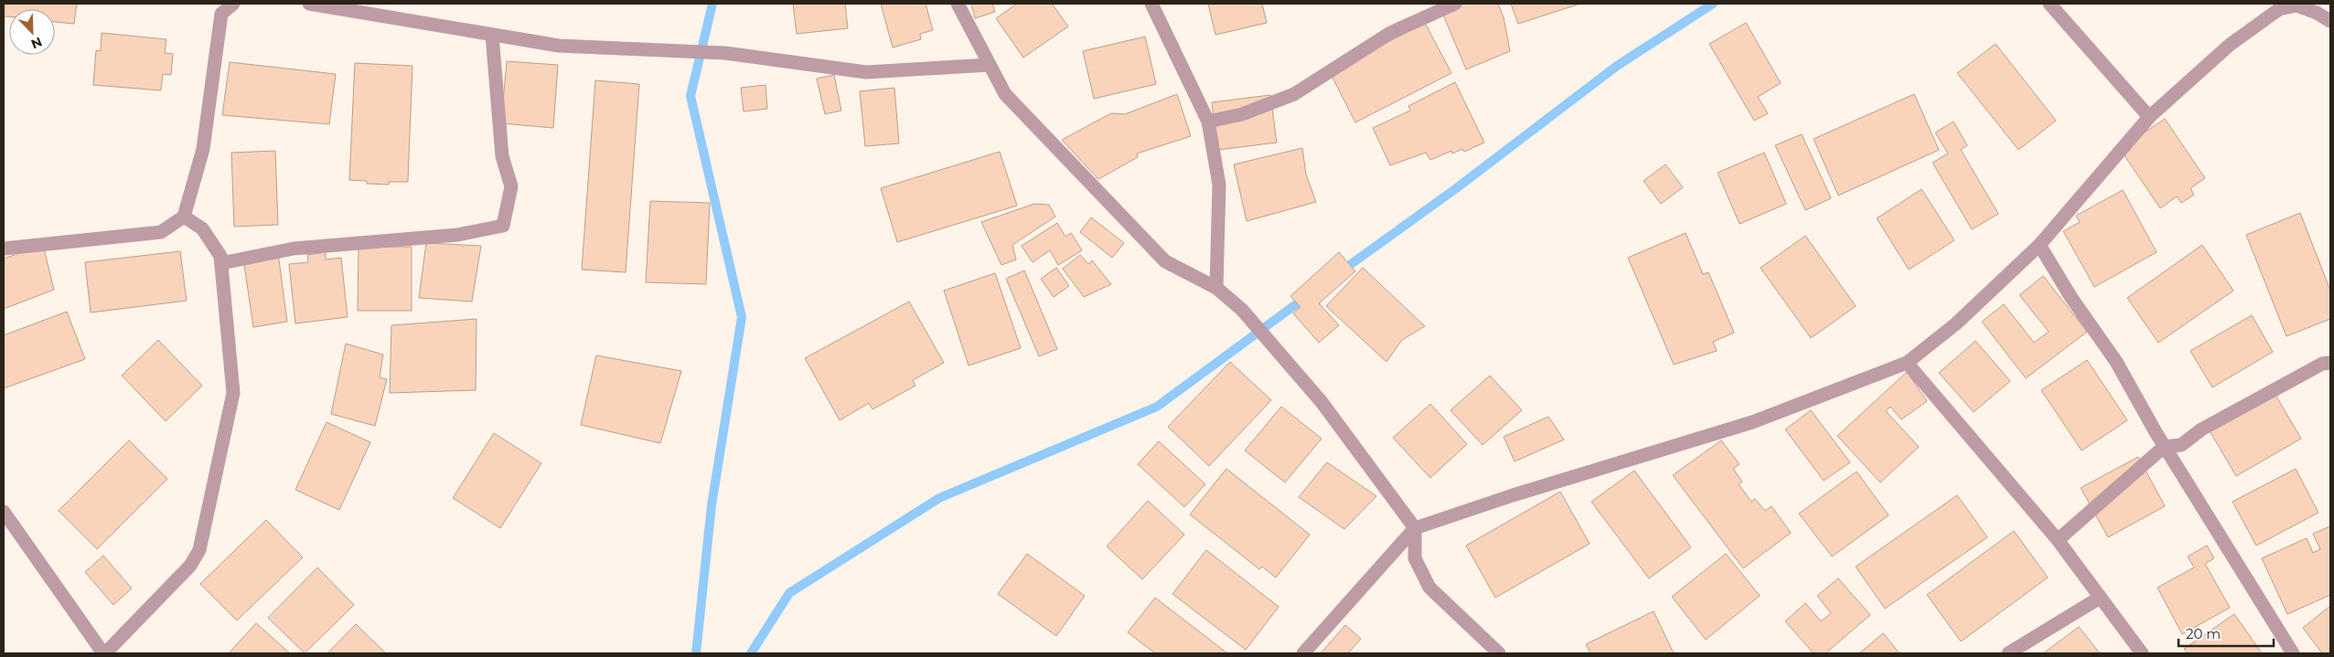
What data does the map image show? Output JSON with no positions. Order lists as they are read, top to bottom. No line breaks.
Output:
{"scale_bar":"20 m","north":"bottom right"}
